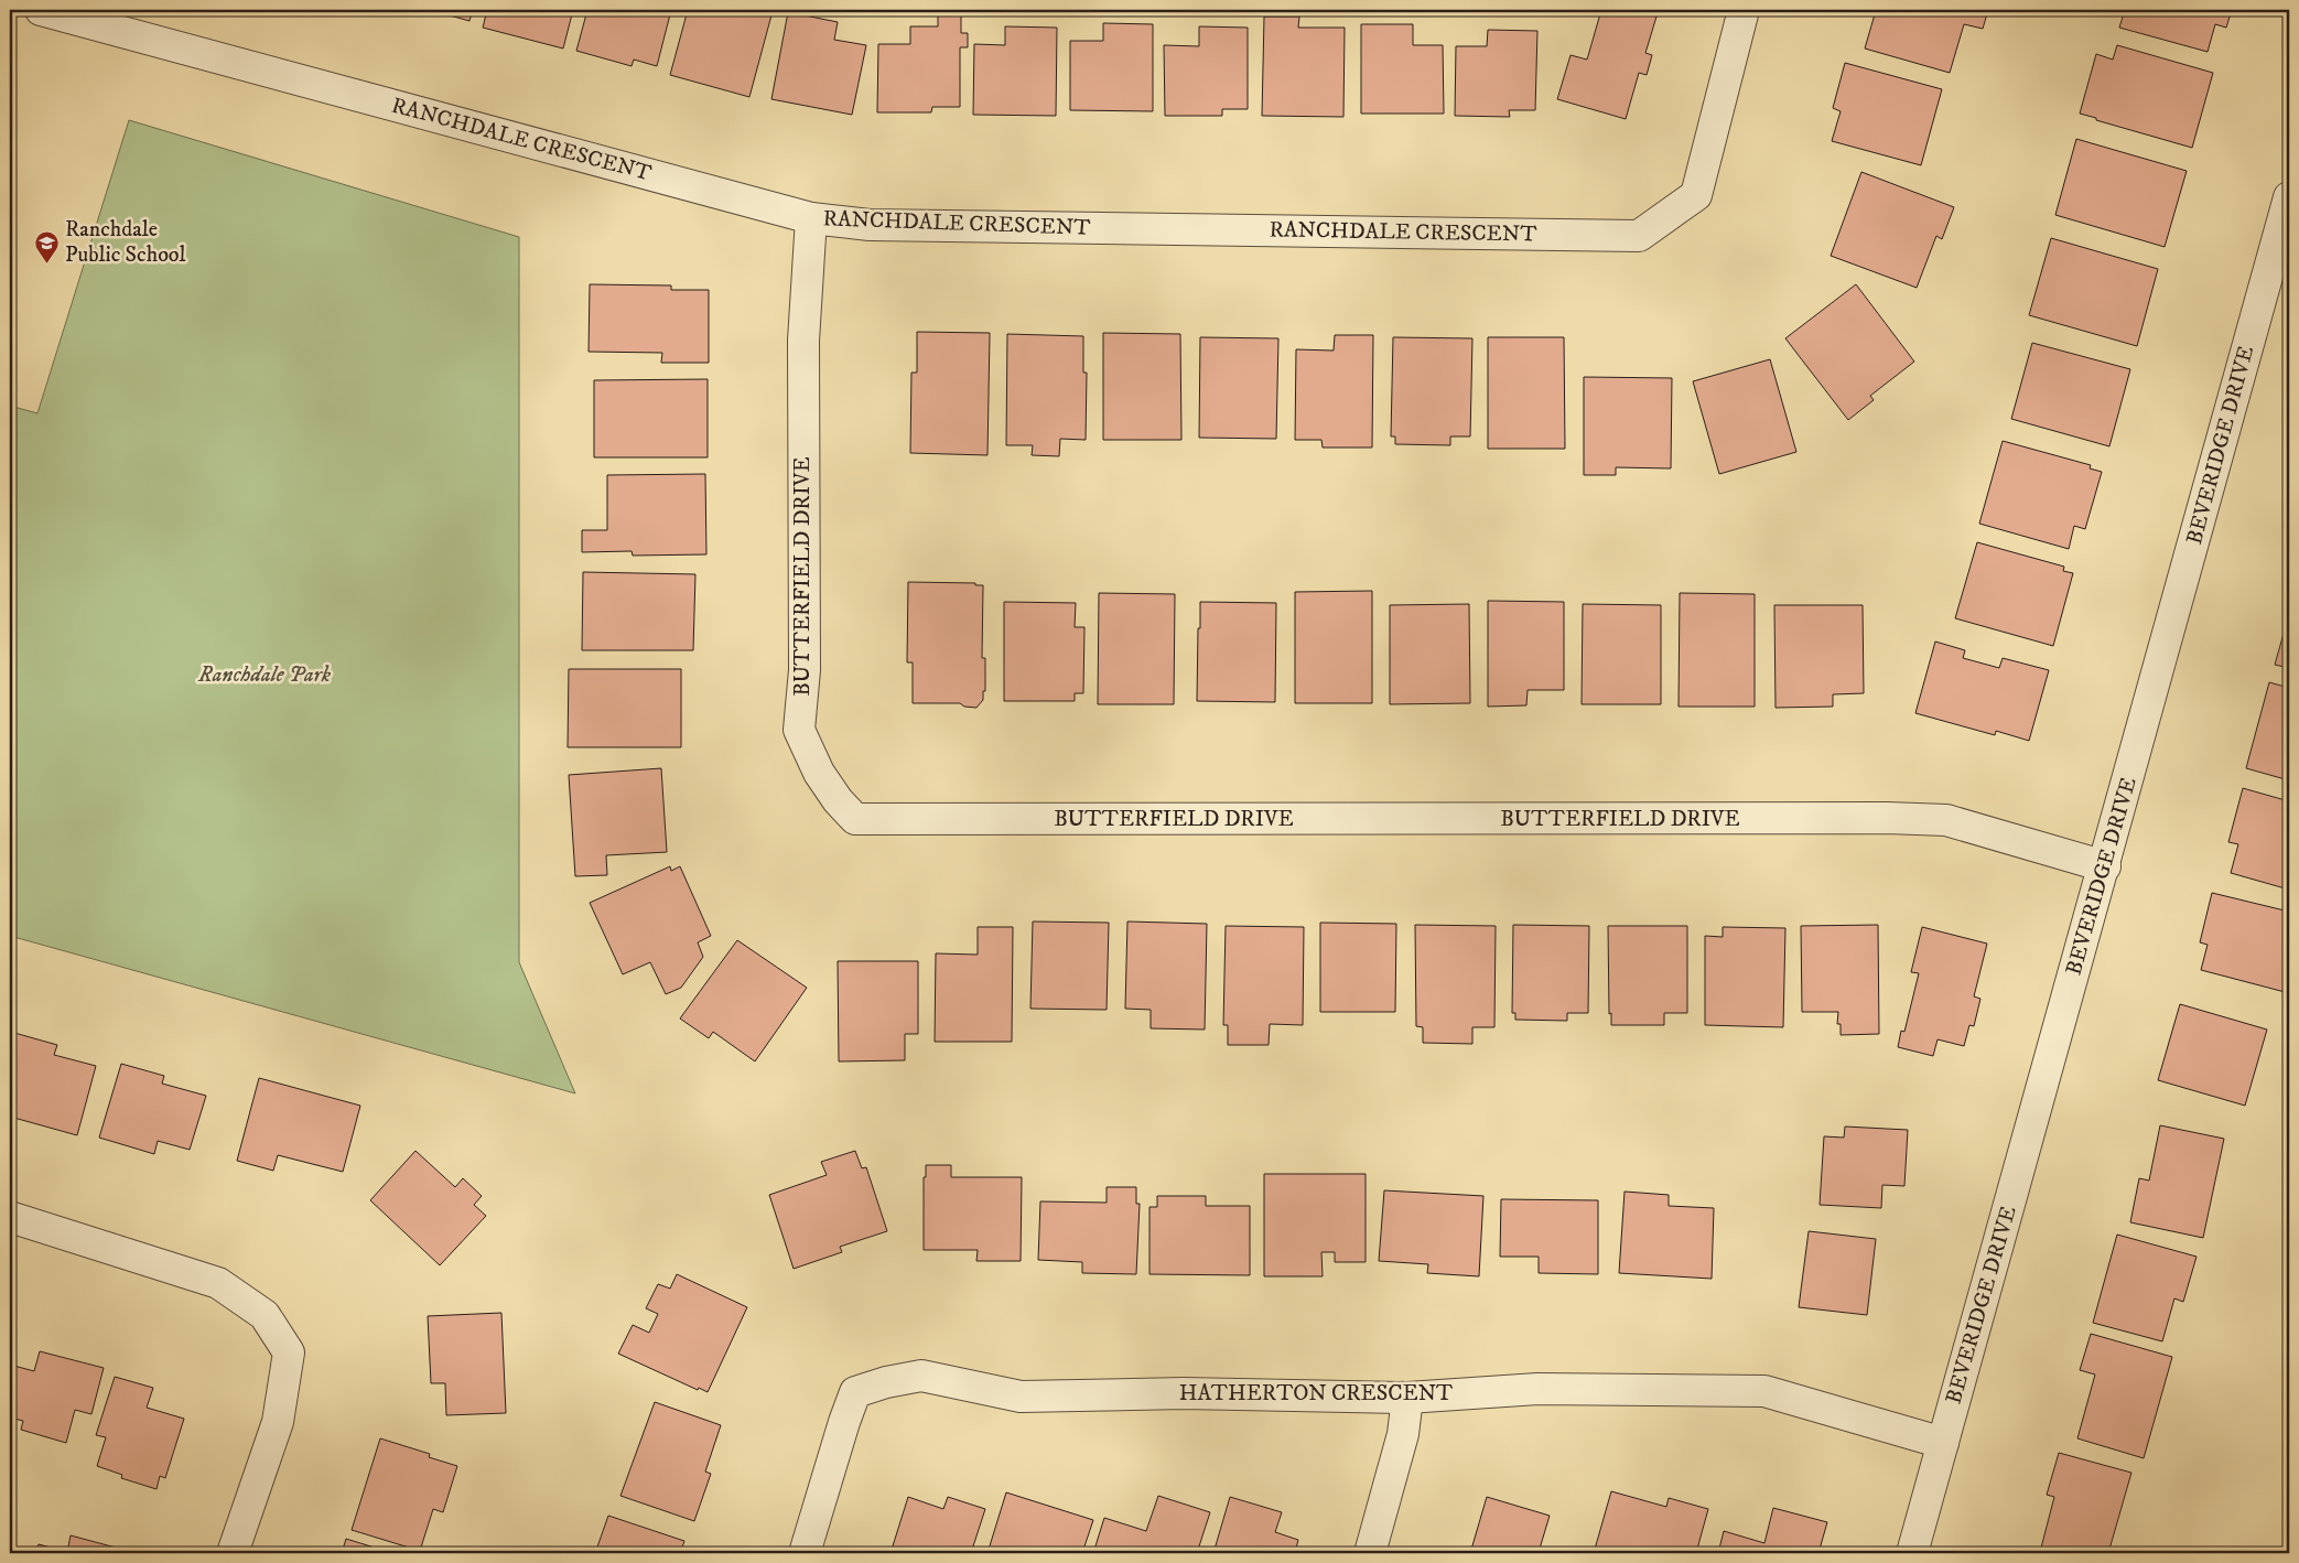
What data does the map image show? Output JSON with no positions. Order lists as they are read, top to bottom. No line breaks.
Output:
{"streets":{"street":["RANCHDALE CRESCENT","BEVERIDGE DRIVE","BUTTERFIELD DRIVE","HATHERTON CRESCENT"]},"crossings":[["RANCHDALE CRESCENT","BUTTERFIELD DRIVE"],["BEVERIDGE DRIVE","BUTTERFIELD DRIVE"],["BEVERIDGE DRIVE","HATHERTON CRESCENT"]],"parks":["Ranchdale Park"],"places":{"school or university":["Ranchdale Public School"]}}
